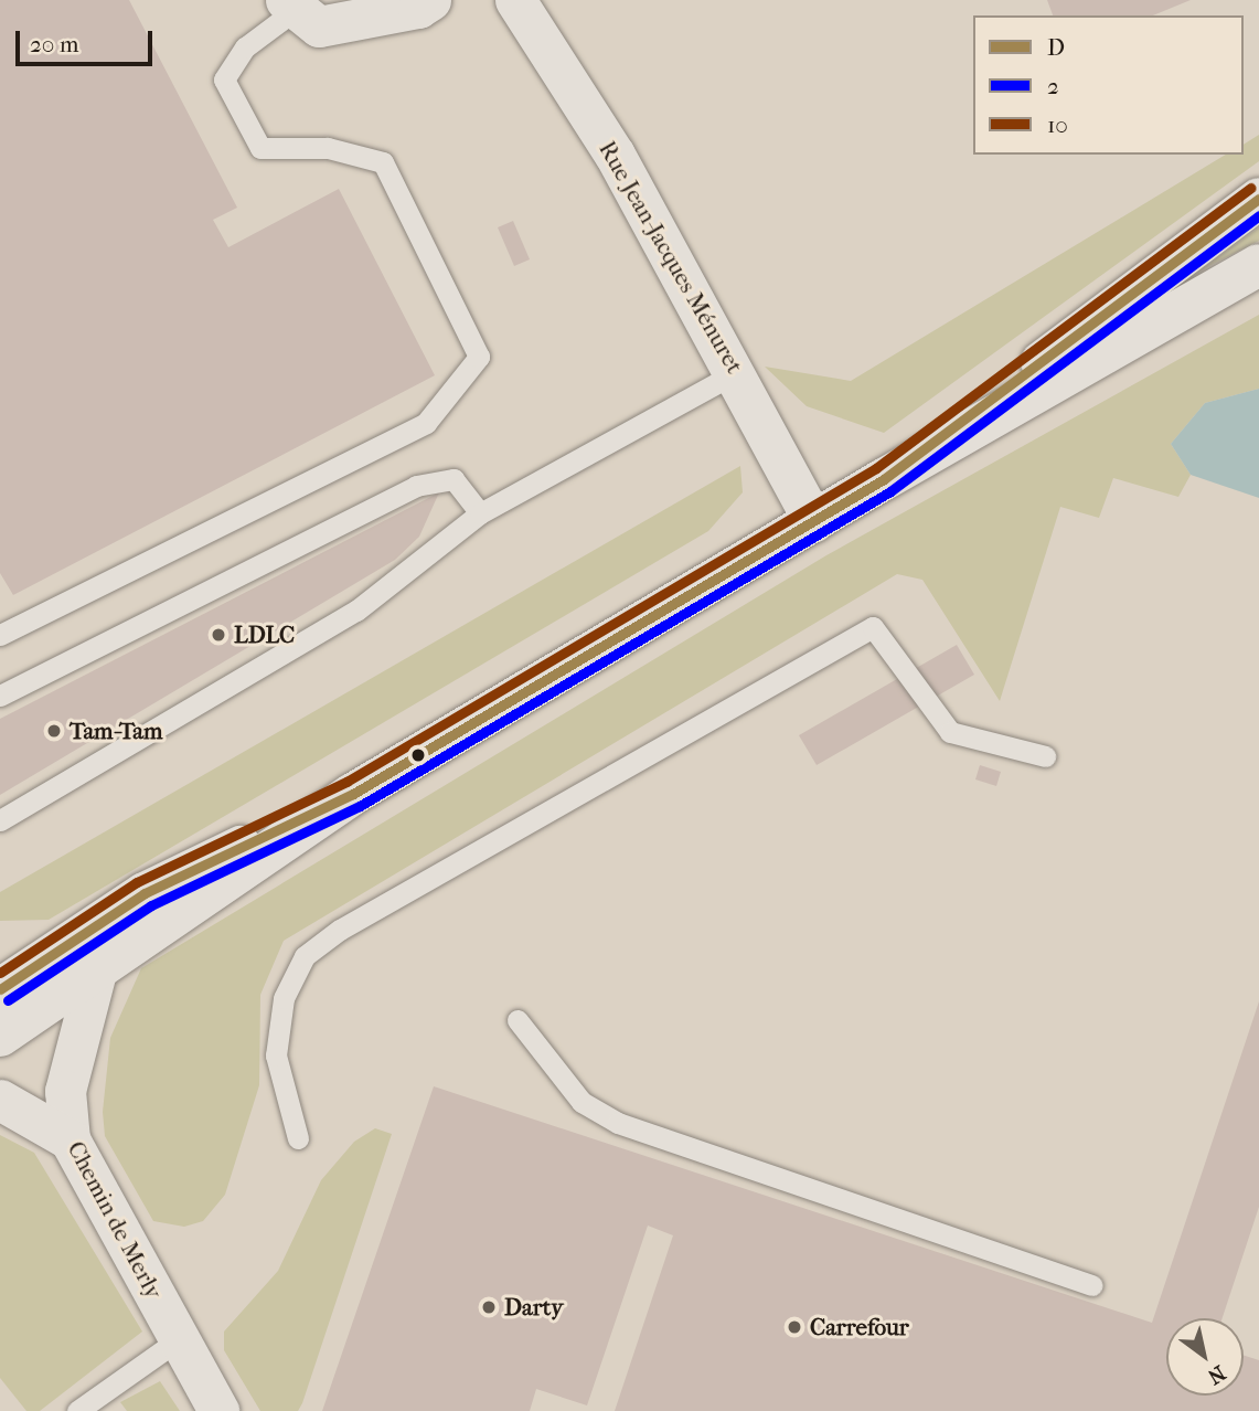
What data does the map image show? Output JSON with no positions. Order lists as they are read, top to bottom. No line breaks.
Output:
{"streets":{"street":["Rue Jean-Jacques Ménuret","Chemin de Merly"]},"places":["LDLC","Tam-Tam","Darty","Carrefour"],"lines":["transit line 10","transit line D","transit line 2"],"legend":["D","2","10"],"scale_bar":"20 m","north":"bottom right"}
